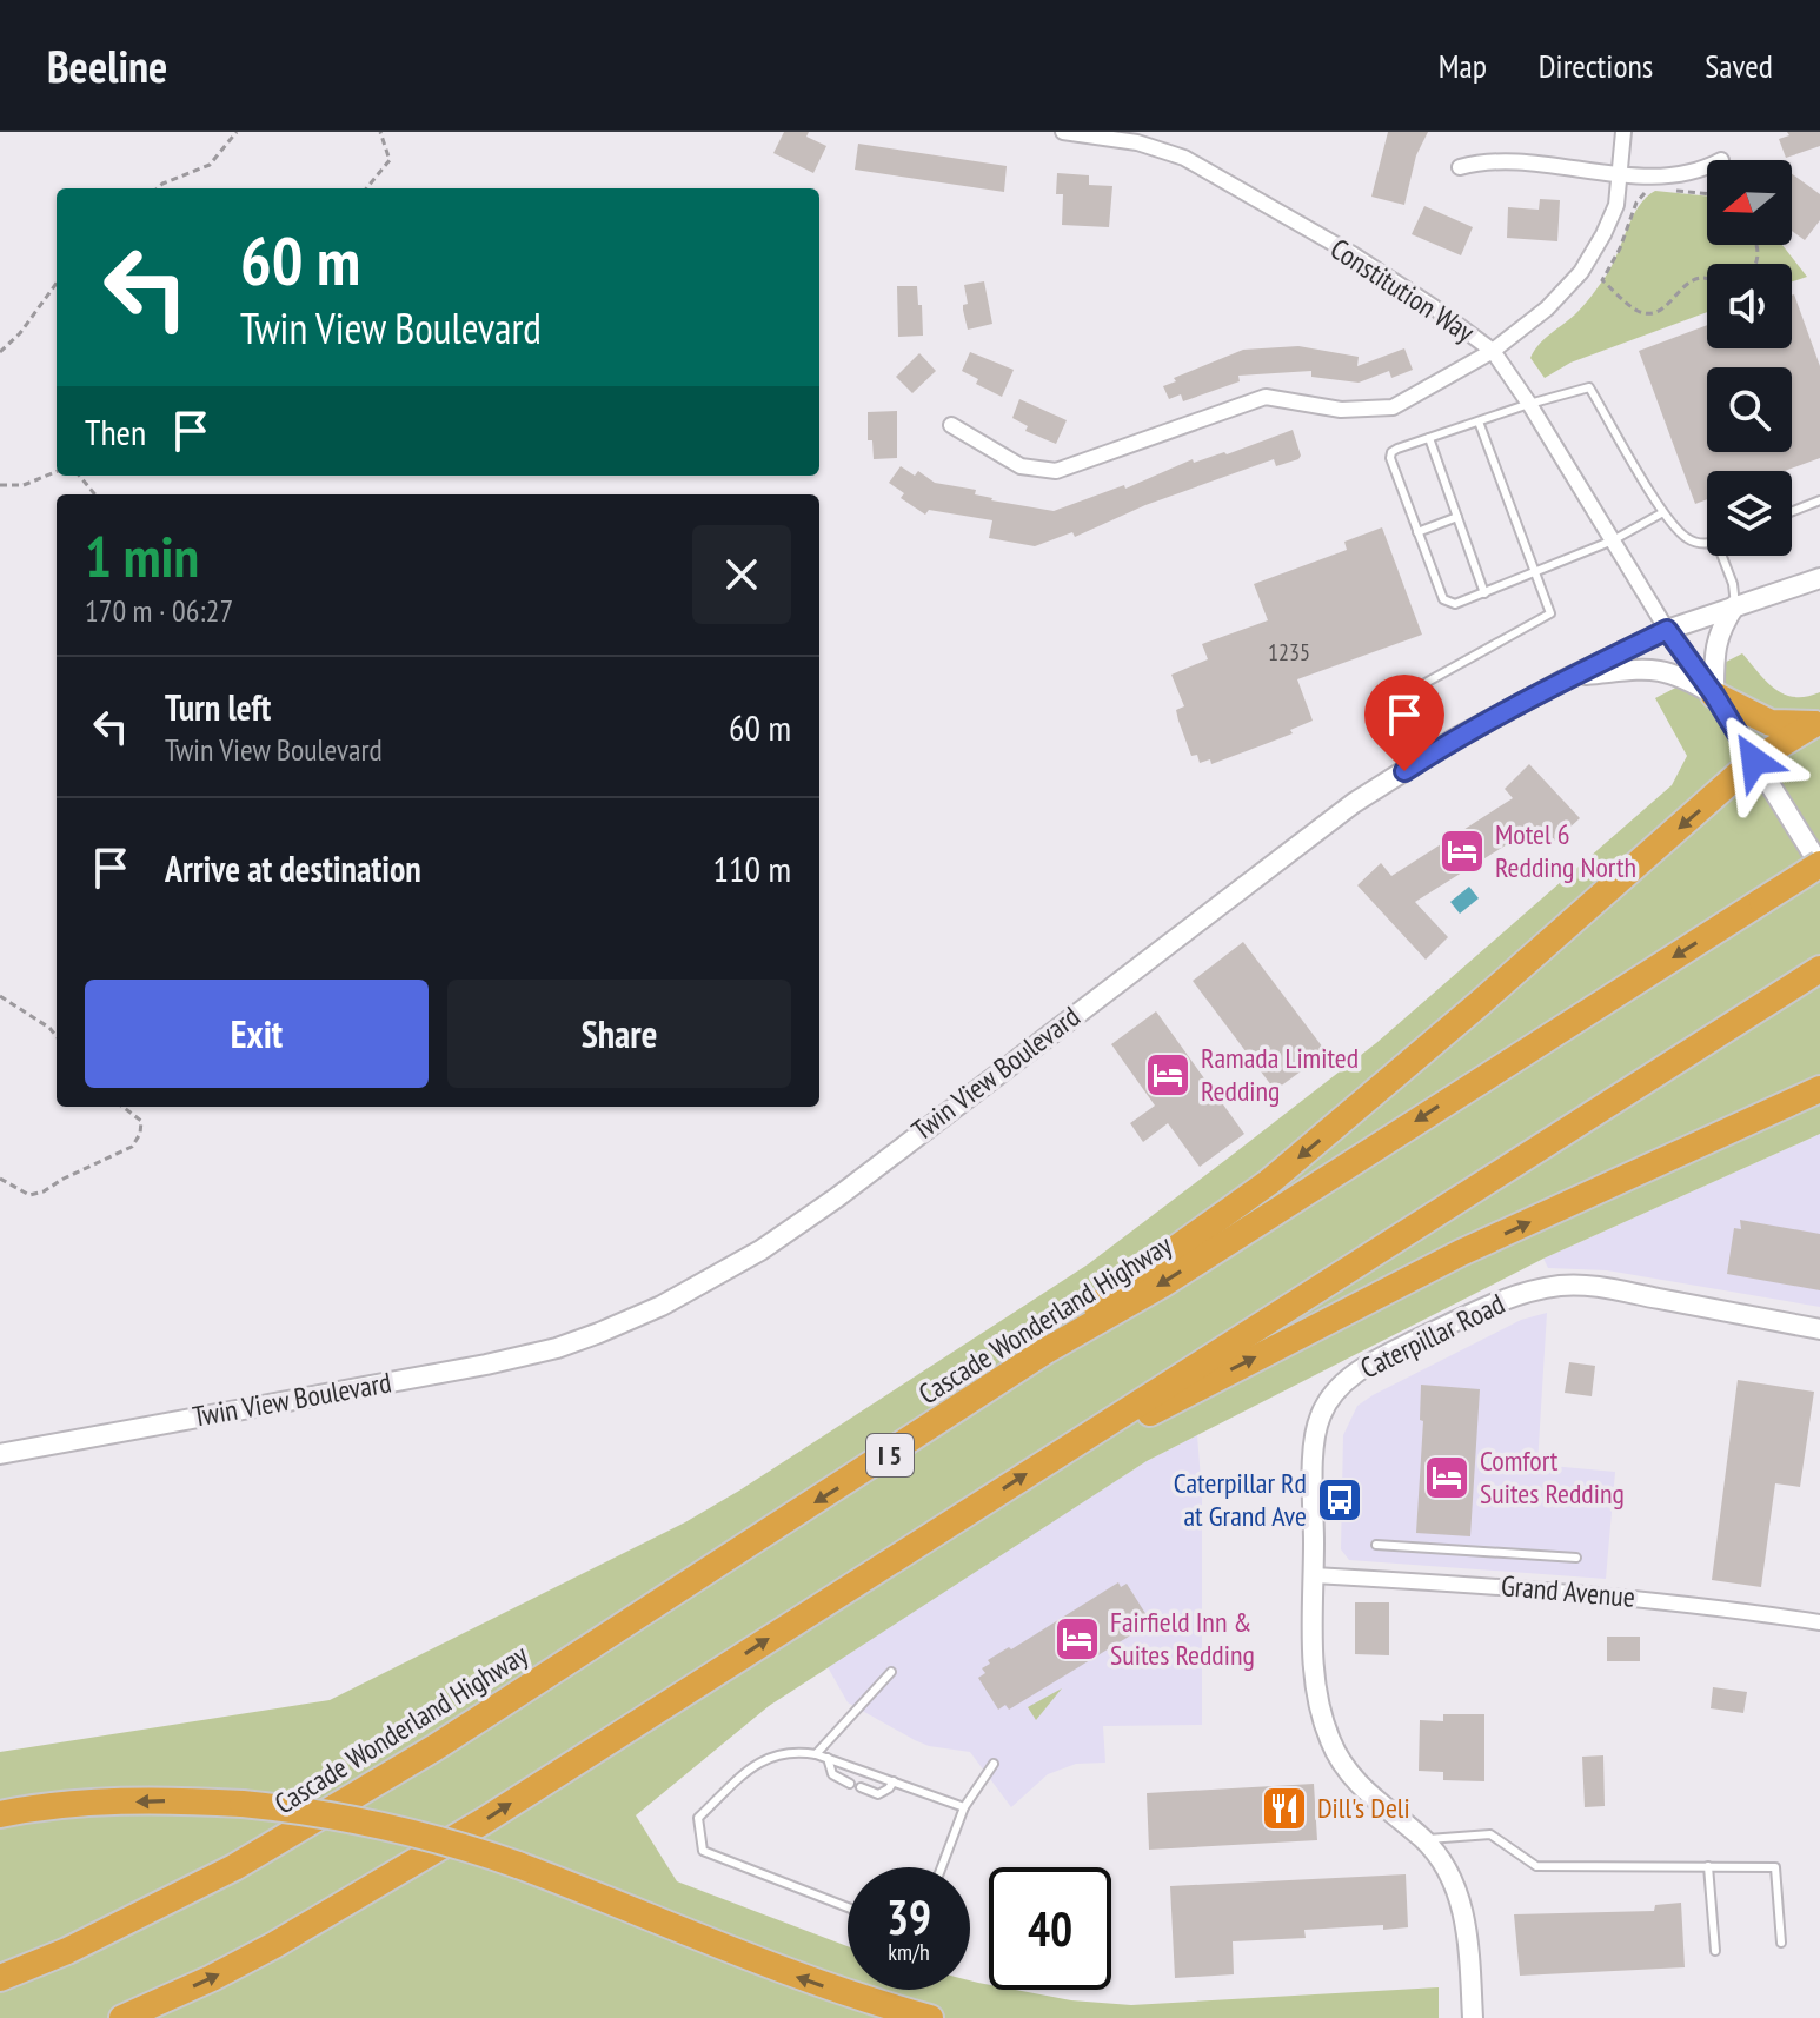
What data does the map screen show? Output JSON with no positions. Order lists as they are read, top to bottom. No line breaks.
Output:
{"streets":{"highway":["Cascade Wonderland Highway","I 5"],"street":["Constitution Way","Twin View Boulevard","Caterpillar Road","Grand Avenue"]},"crossings":[["Constitution Way","Twin View Boulevard"],["Caterpillar Road","Grand Avenue"]],"places":{"hotel":["Motel 6 Redding North","Ramada Limited Redding","Comfort Suites Redding","Fairfield Inn & Suites Redding"],"bus stop":["Caterpillar Rd at Grand Ave"],"restaurant":["Dill's Deli"]},"house_numbers":["1235"],"north":"left","page":{"header":"Beeline","nav":["Map","Directions","Saved"],"turn":["60 m","Twin View Boulevard"],"then":"Then","heading":["1 min","170 m · 06:27"],"list":[{"name":"Turn left","note":"Twin View Boulevard","value":"60 m"},{"name":"Arrive at destination","value":"110 m"}],"buttons":["Exit","Share"],"speed":"39 km/h","limit":"40"}}
